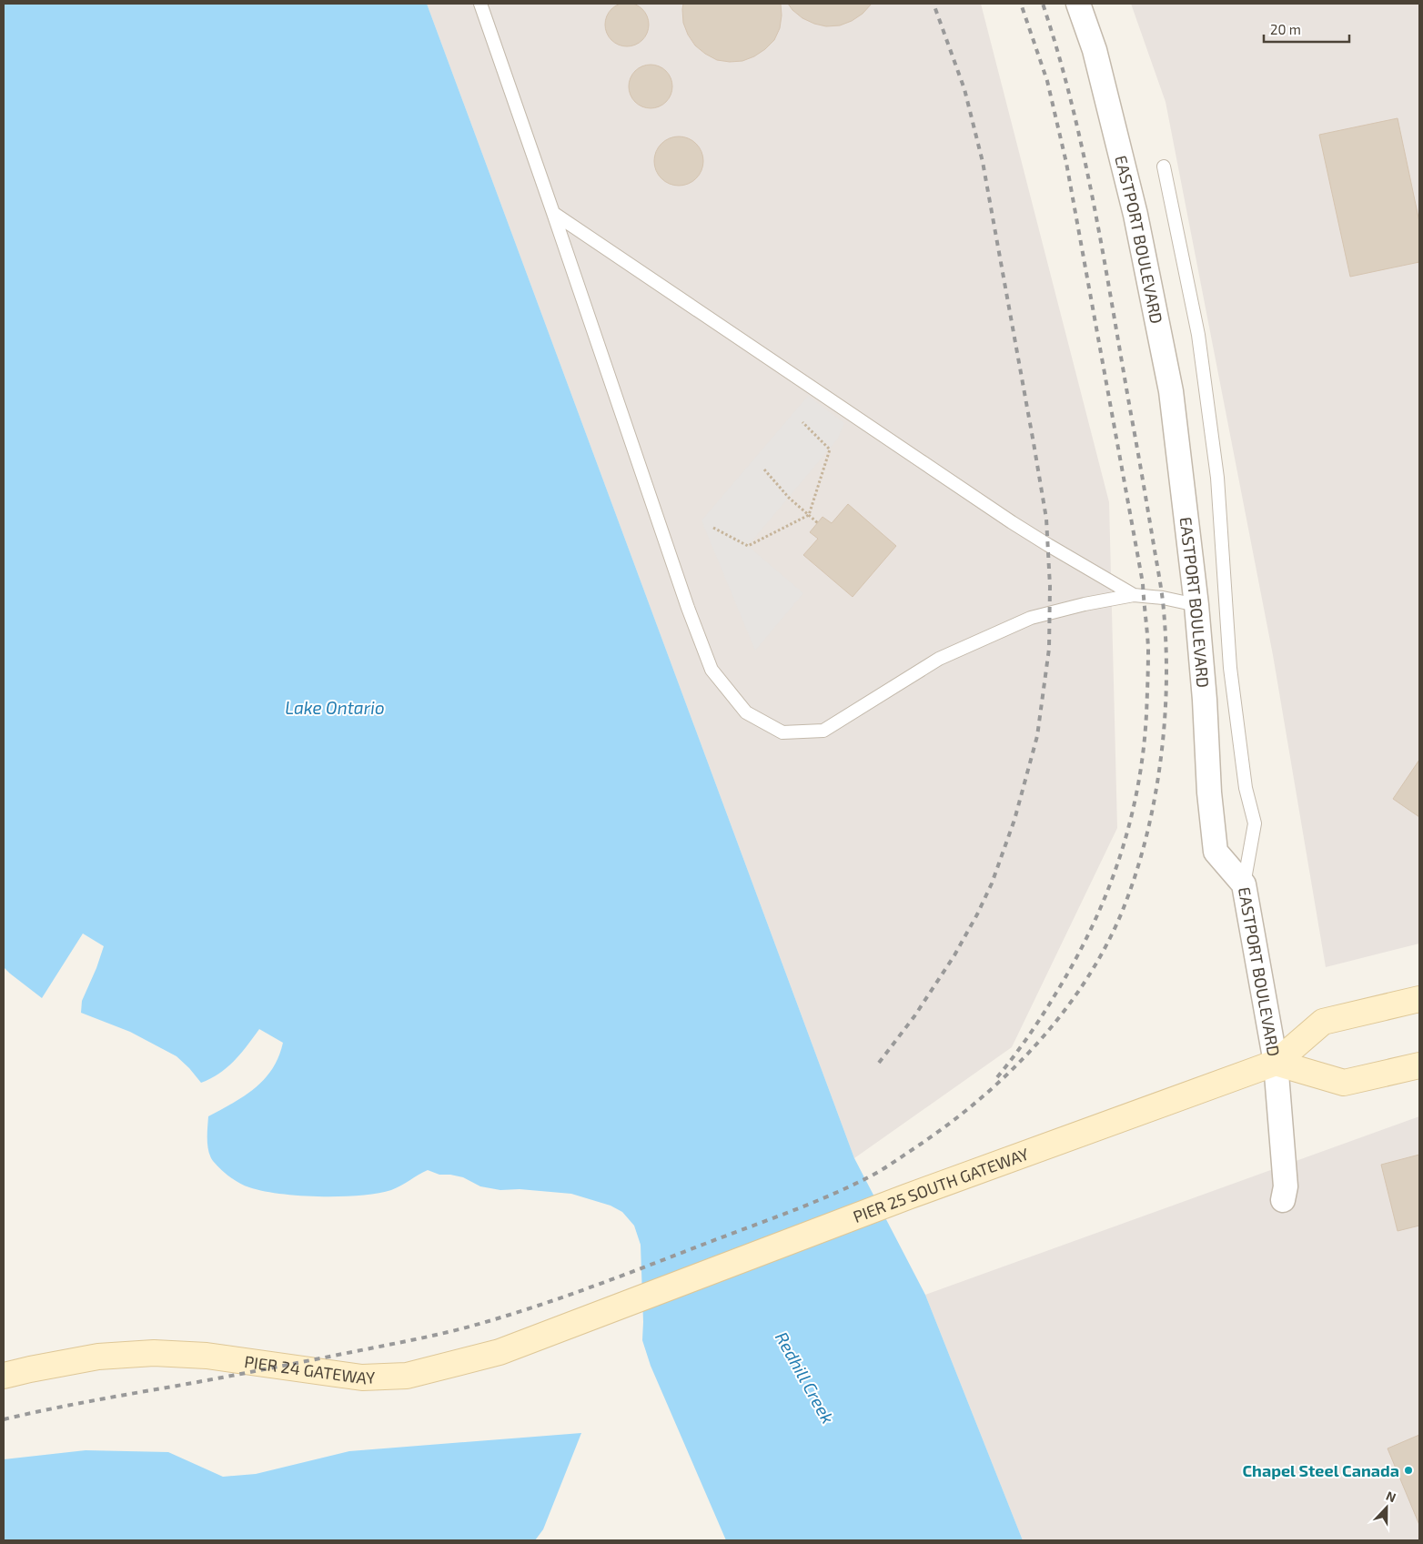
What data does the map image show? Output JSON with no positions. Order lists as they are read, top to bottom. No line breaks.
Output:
{"streets":{"street":["EASTPORT BOULEVARD","PIER 25 SOUTH GATEWAY","PIER 24 GATEWAY"]},"crossings":[["EASTPORT BOULEVARD","PIER 25 SOUTH GATEWAY"],["PIER 25 SOUTH GATEWAY","PIER 24 GATEWAY"]],"water":["Lake Ontario","Redhill Creek"],"places":["Chapel Steel Canada"],"scale_bar":"20 m","north":"top"}
